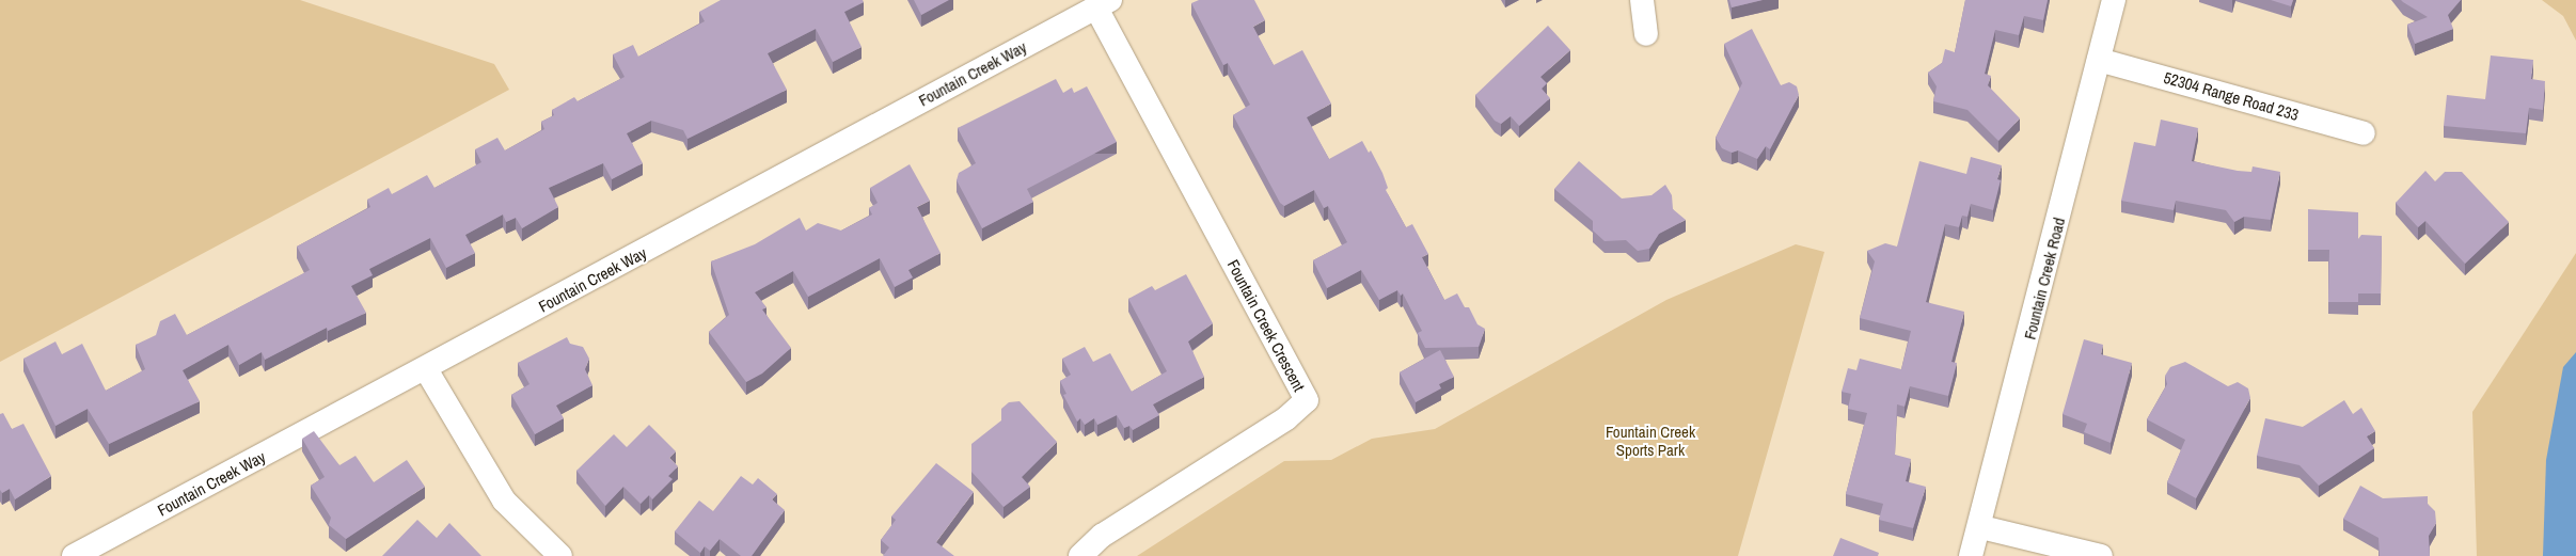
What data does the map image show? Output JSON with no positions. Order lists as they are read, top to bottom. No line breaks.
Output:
{"streets":{"street":["Fountain Creek Way","52304 Range Road 233","Fountain Creek Road","Fountain Creek Crescent"]},"crossings":[["Fountain Creek Way","Fountain Creek Crescent"],["52304 Range Road 233","Fountain Creek Road"]],"parks":["Fountain Creek Sports Park"]}
